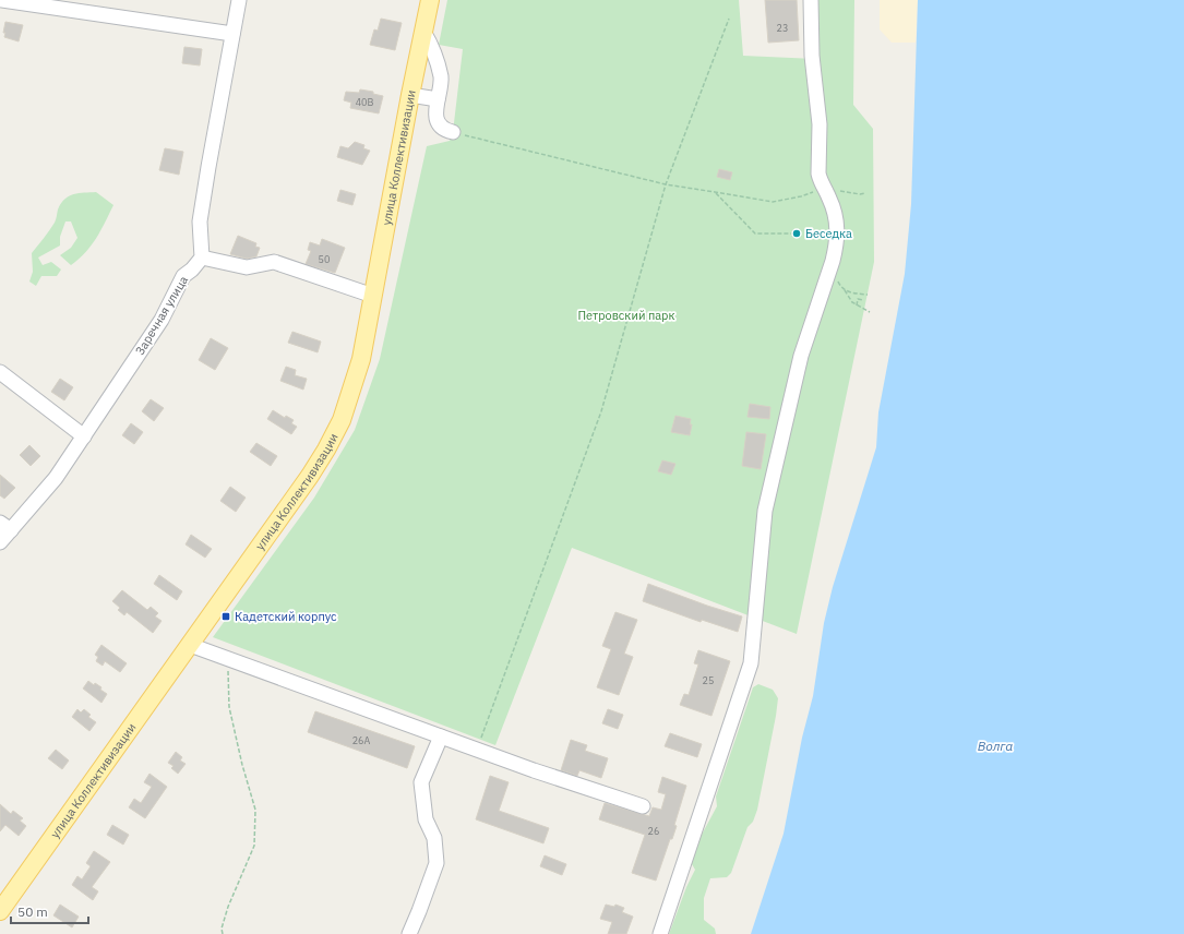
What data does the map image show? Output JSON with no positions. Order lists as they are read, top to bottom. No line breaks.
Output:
{"streets":{"main road":["улица Коллективизации"],"street":["Заречная улица"]},"water":["Волга"],"parks":["Петровский парк"],"places":{"other":["Беседка"],"transit":["Кадетский корпус"]},"house_numbers":["23","40В","50","25","26А","26"],"scale_bar":"50 m"}
